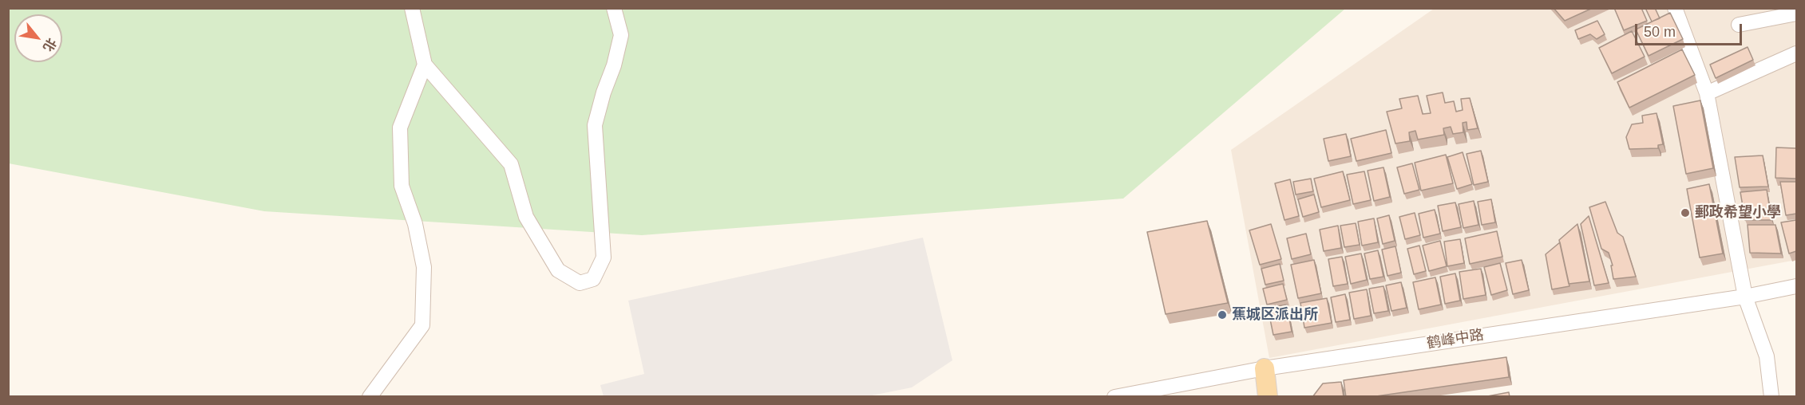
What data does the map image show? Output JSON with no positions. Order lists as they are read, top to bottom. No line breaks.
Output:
{"streets":{"street":["鹤峰中路"]},"places":["郵政希望小學","蕉城区派出所"],"scale_bar":"50 m","north":"bottom right"}
